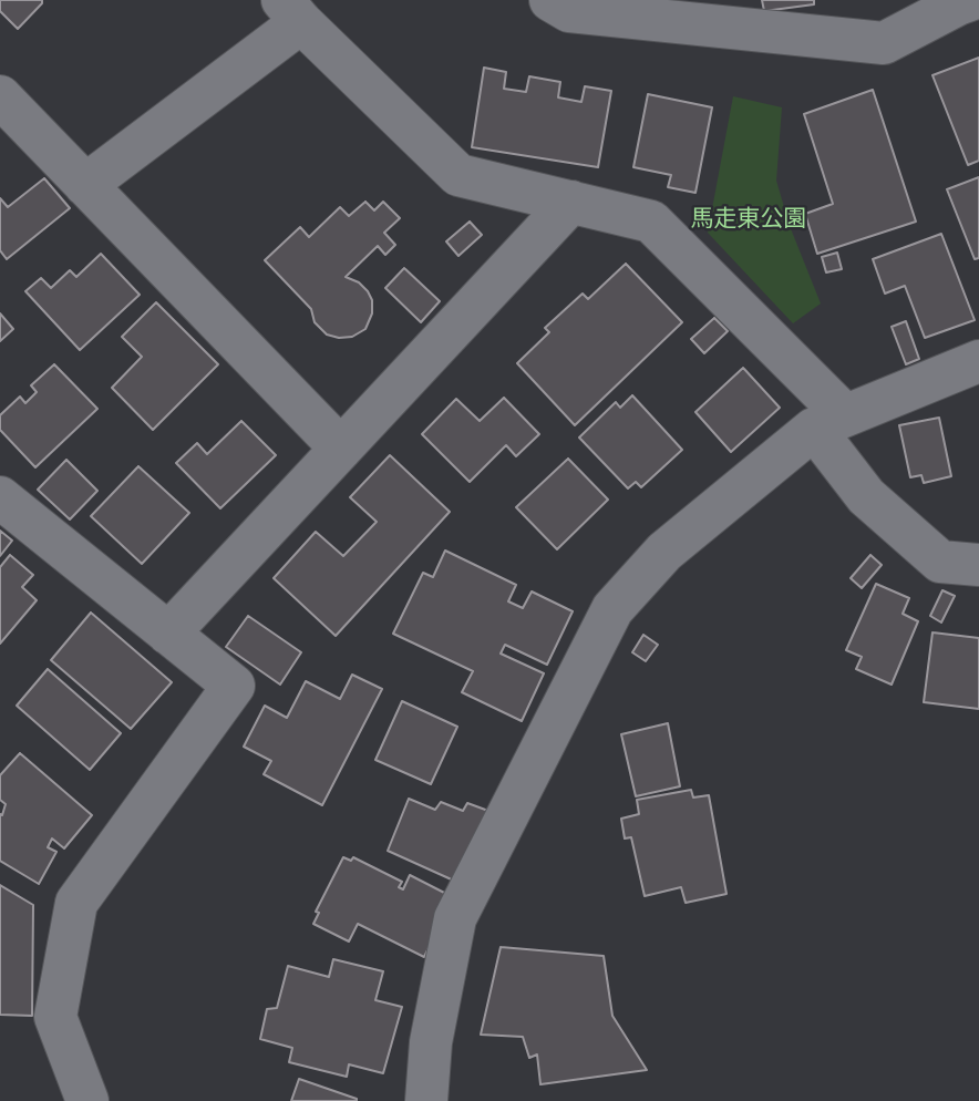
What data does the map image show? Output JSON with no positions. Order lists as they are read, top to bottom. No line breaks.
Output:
{"parks":["馬走東公園"]}
